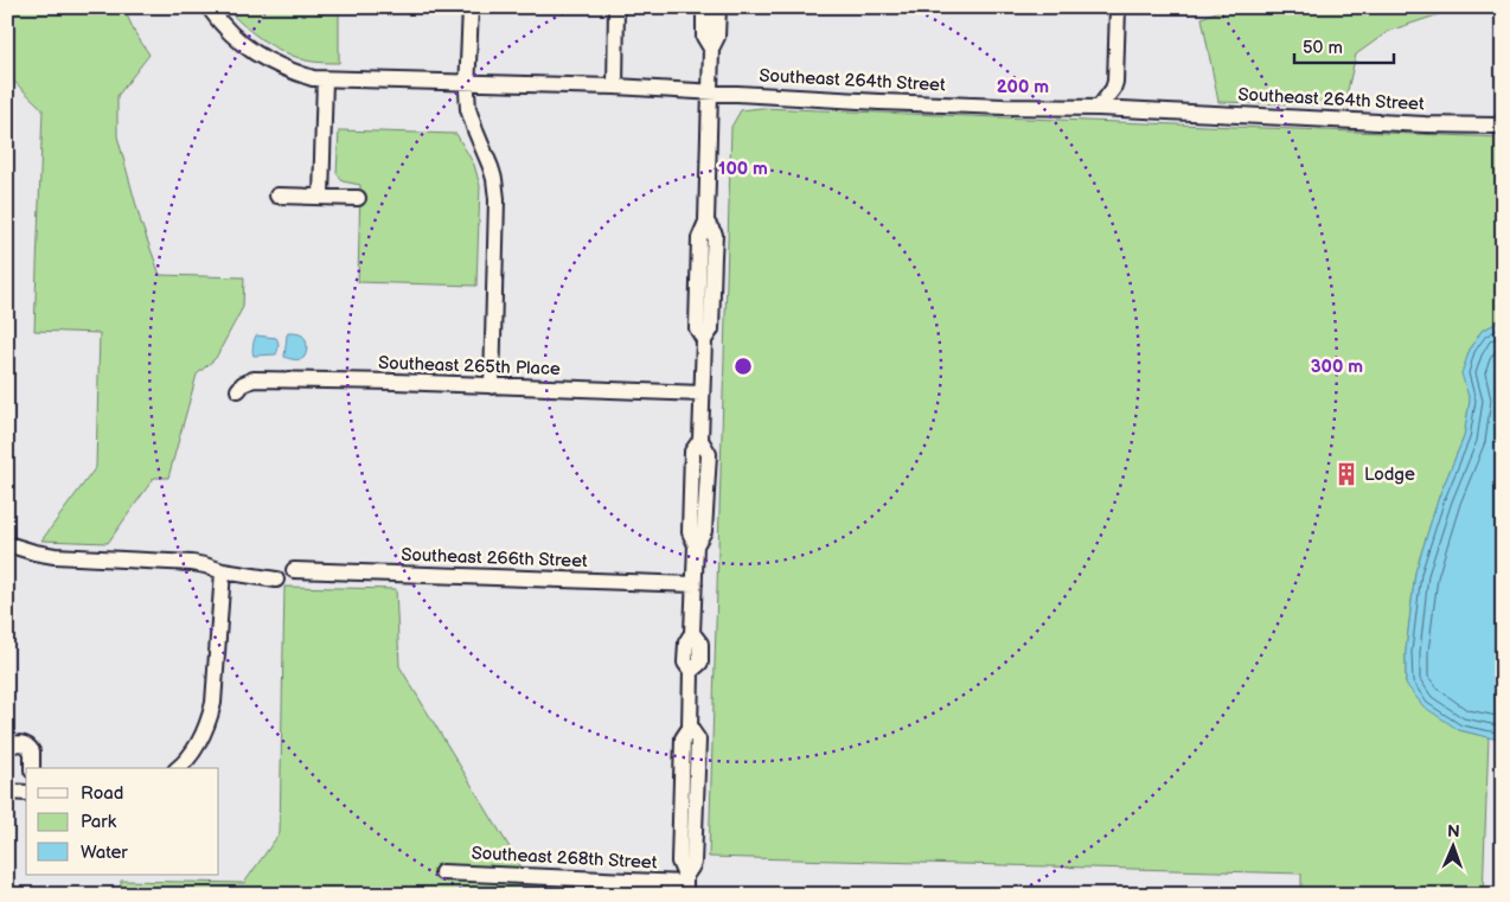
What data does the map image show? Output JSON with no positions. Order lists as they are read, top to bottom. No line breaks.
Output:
{"streets":{"street":["Southeast 264th Street","Southeast 265th Place","Southeast 266th Street","Southeast 268th Street"]},"places":{"building":["Lodge"]},"legend":["Road","Park","Water"],"scale_bar":"50 m","north":"top","rings":["200 m","100 m","300 m"]}
